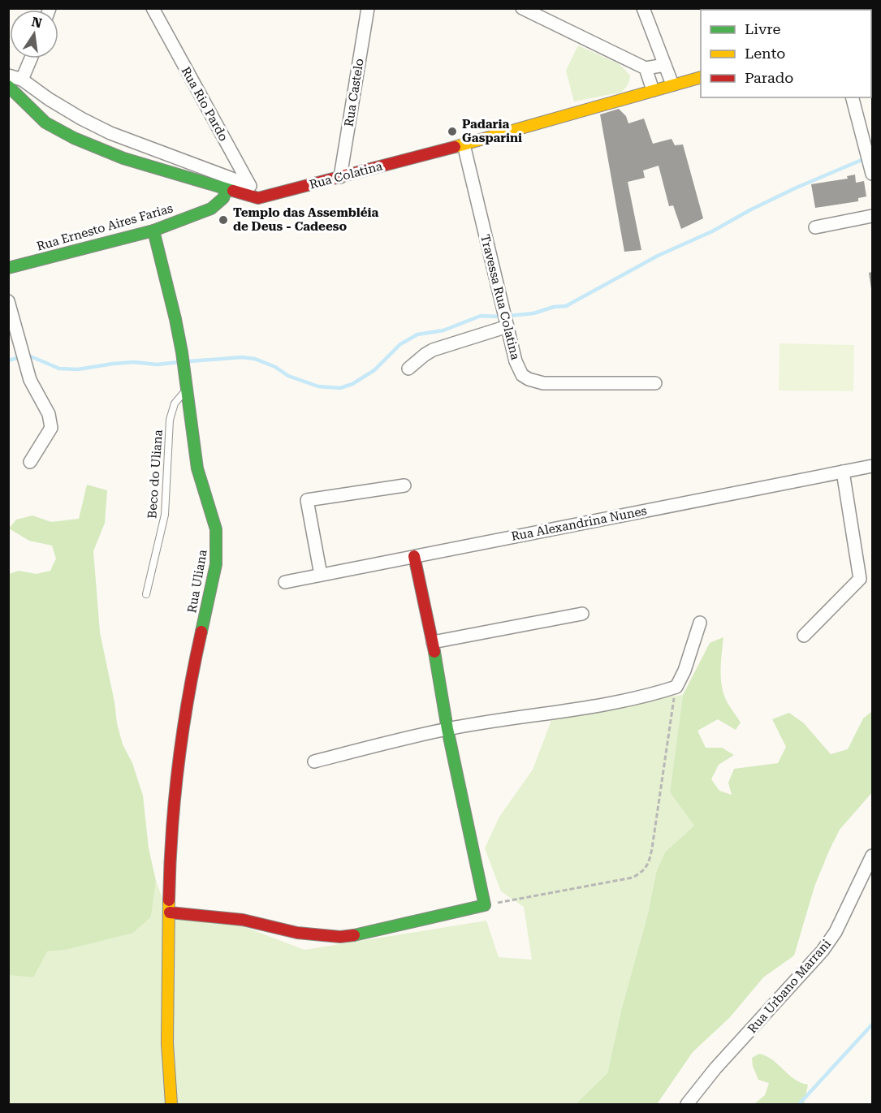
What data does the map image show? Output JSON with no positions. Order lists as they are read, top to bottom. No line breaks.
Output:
{"streets":{"street":["Rua Castelo","Rua Rio Pardo","Rua Colatina","Rua Ernesto Aires Farias","Travessa Rua Colatina","Rua Alexandrina Nunes","Rua Uliana","Rua Urbano Marrani"],"lane":["Beco do Uliana"]},"crossings":[["Rua Castelo","Rua Colatina"],["Rua Rio Pardo","Rua Colatina"],["Rua Colatina","Travessa Rua Colatina"],["Rua Ernesto Aires Farias","Rua Uliana"],["Beco do Uliana","Rua Uliana"]],"places":["Padaria Gasparini","Templo das Assembléia de Deus - Cadeeso"],"legend":["Livre","Lento","Parado"],"north":"top"}
